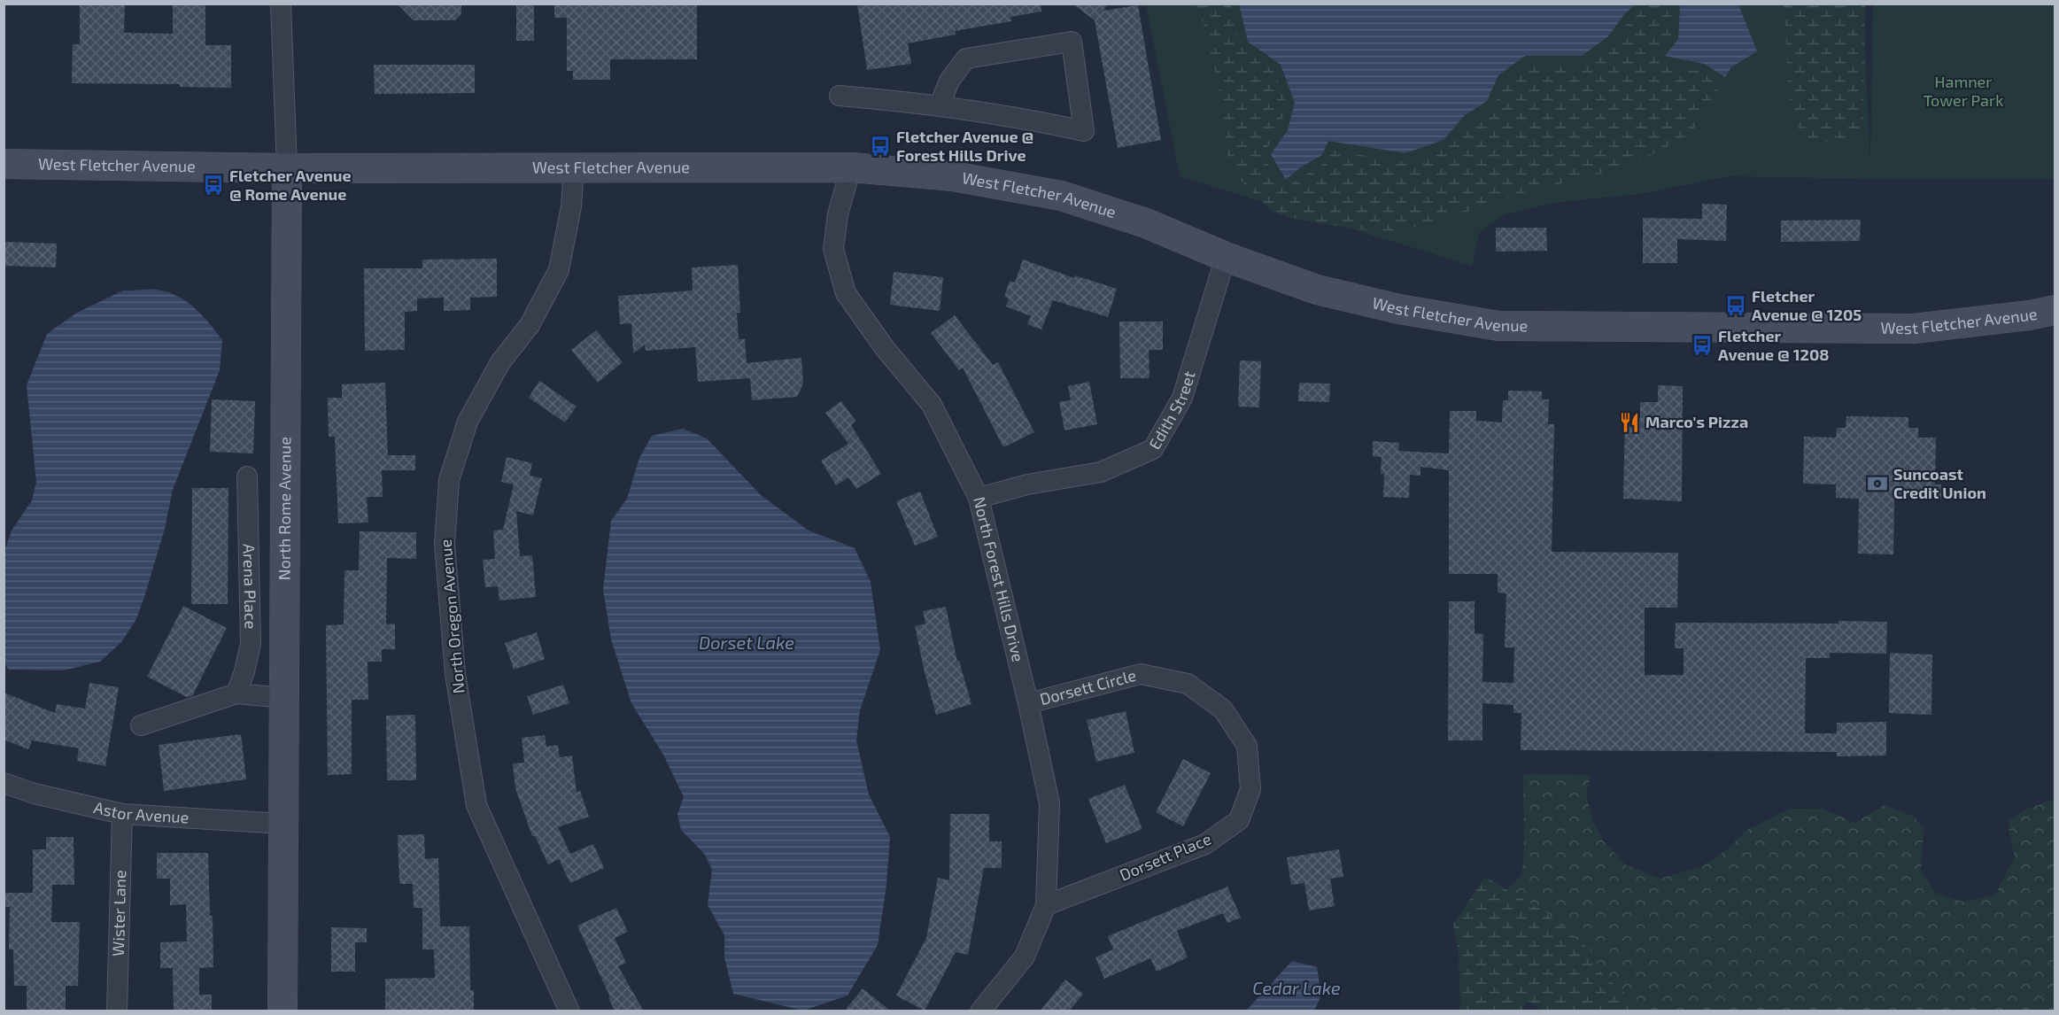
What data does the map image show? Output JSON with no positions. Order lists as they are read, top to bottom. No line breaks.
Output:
{"streets":{"main road":["West Fletcher Avenue","North Rome Avenue"],"street":["Edith Street","North Forest Hills Drive","Arena Place","North Oregon Avenue","Dorsett Circle","Astor Avenue","Dorsett Place","Wister Lane"]},"crossings":[["West Fletcher Avenue","Edith Street"],["West Fletcher Avenue","North Rome Avenue"],["West Fletcher Avenue","North Forest Hills Drive"],["West Fletcher Avenue","North Oregon Avenue"],["Edith Street","North Forest Hills Drive"],["North Rome Avenue","Astor Avenue"],["North Forest Hills Drive","Dorsett Circle"],["North Forest Hills Drive","Dorsett Place"],["Dorsett Circle","Dorsett Place"],["Astor Avenue","Wister Lane"]],"water":["Dorset Lake","Cedar Lake"],"parks":["Hamner Tower Park"],"places":{"bus stop":["Fletcher Avenue @ Forest Hills Drive","Fletcher Avenue @ Rome Avenue","Fletcher Avenue @ 1205","Fletcher Avenue @ 1208"],"restaurant":["Marco's Pizza"],"bank":["Suncoast Credit Union"]}}
